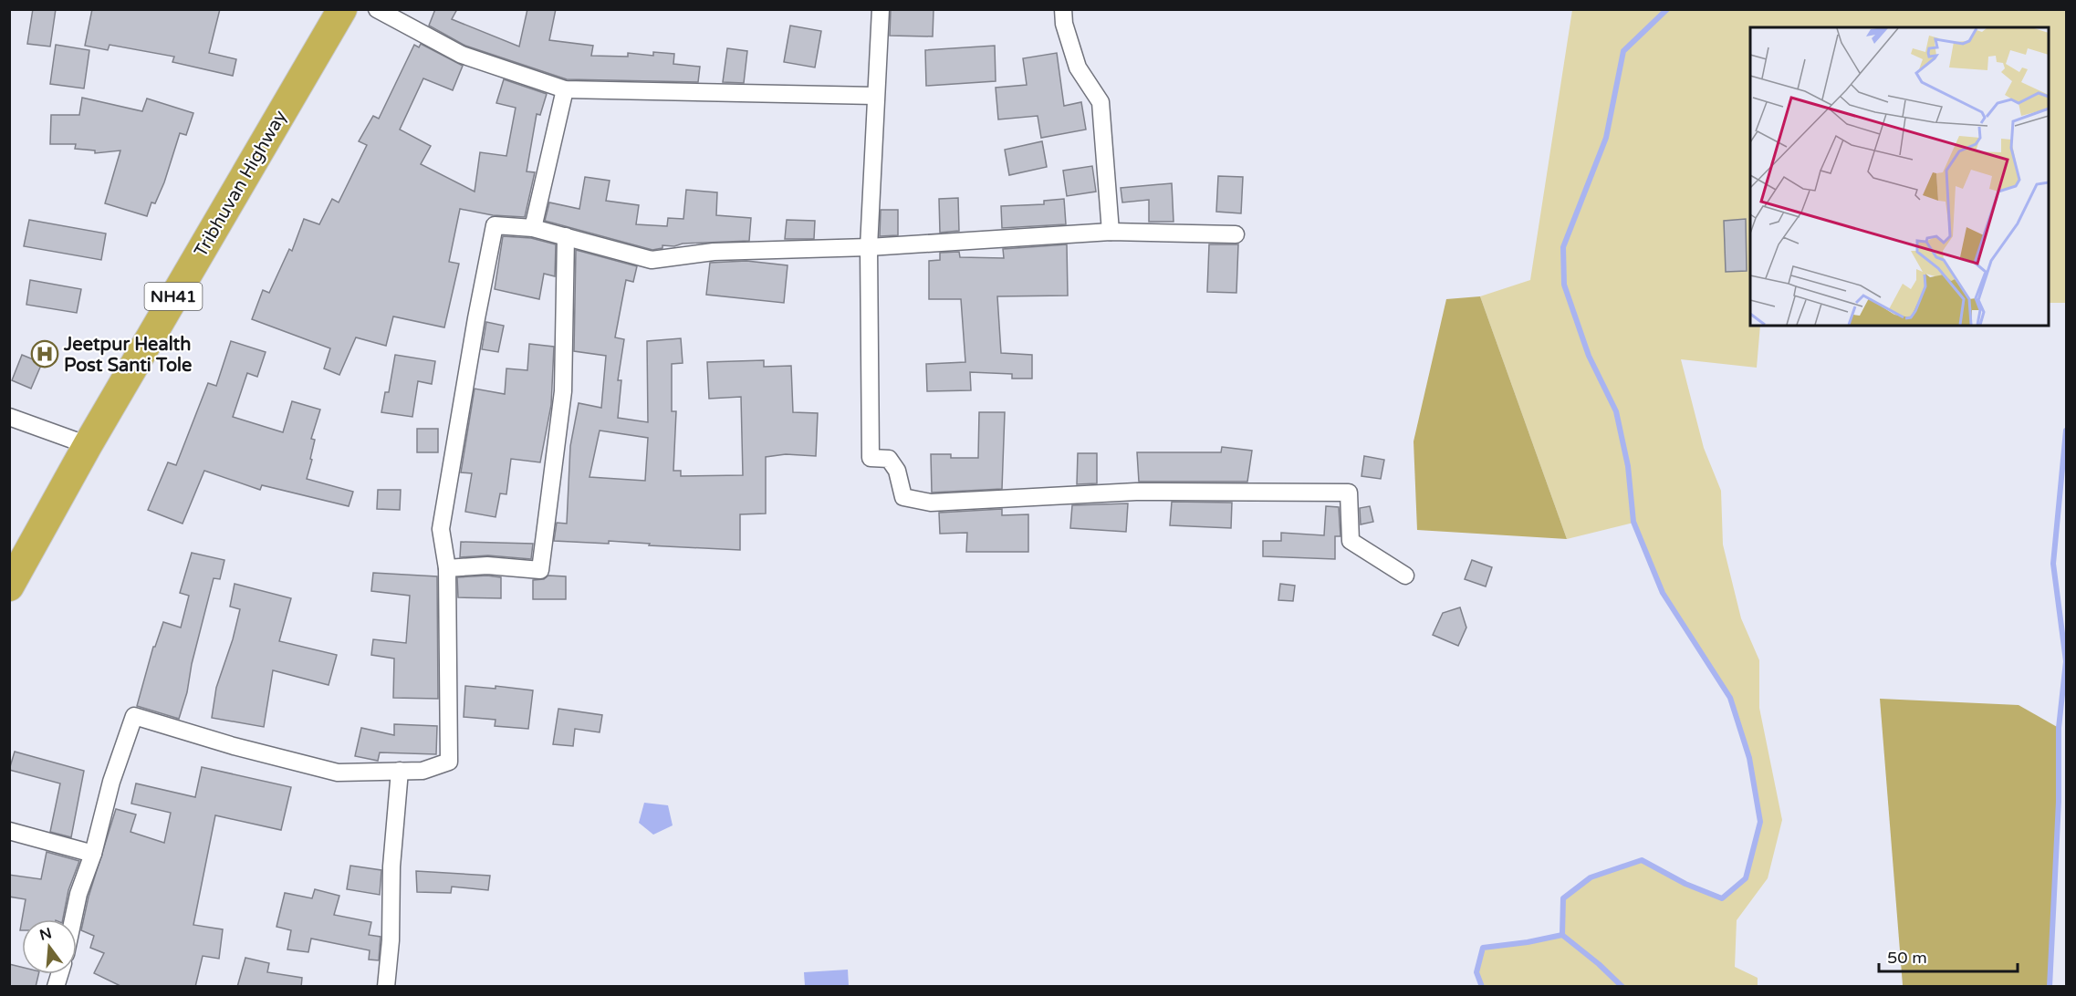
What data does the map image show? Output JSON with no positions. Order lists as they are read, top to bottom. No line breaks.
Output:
{"streets":{"highway":["Tribhuvan Highway","NH41"]},"places":{"hospital":["Jeetpur Health Post Santi Tole"]},"scale_bar":"50 m","north":"top"}
